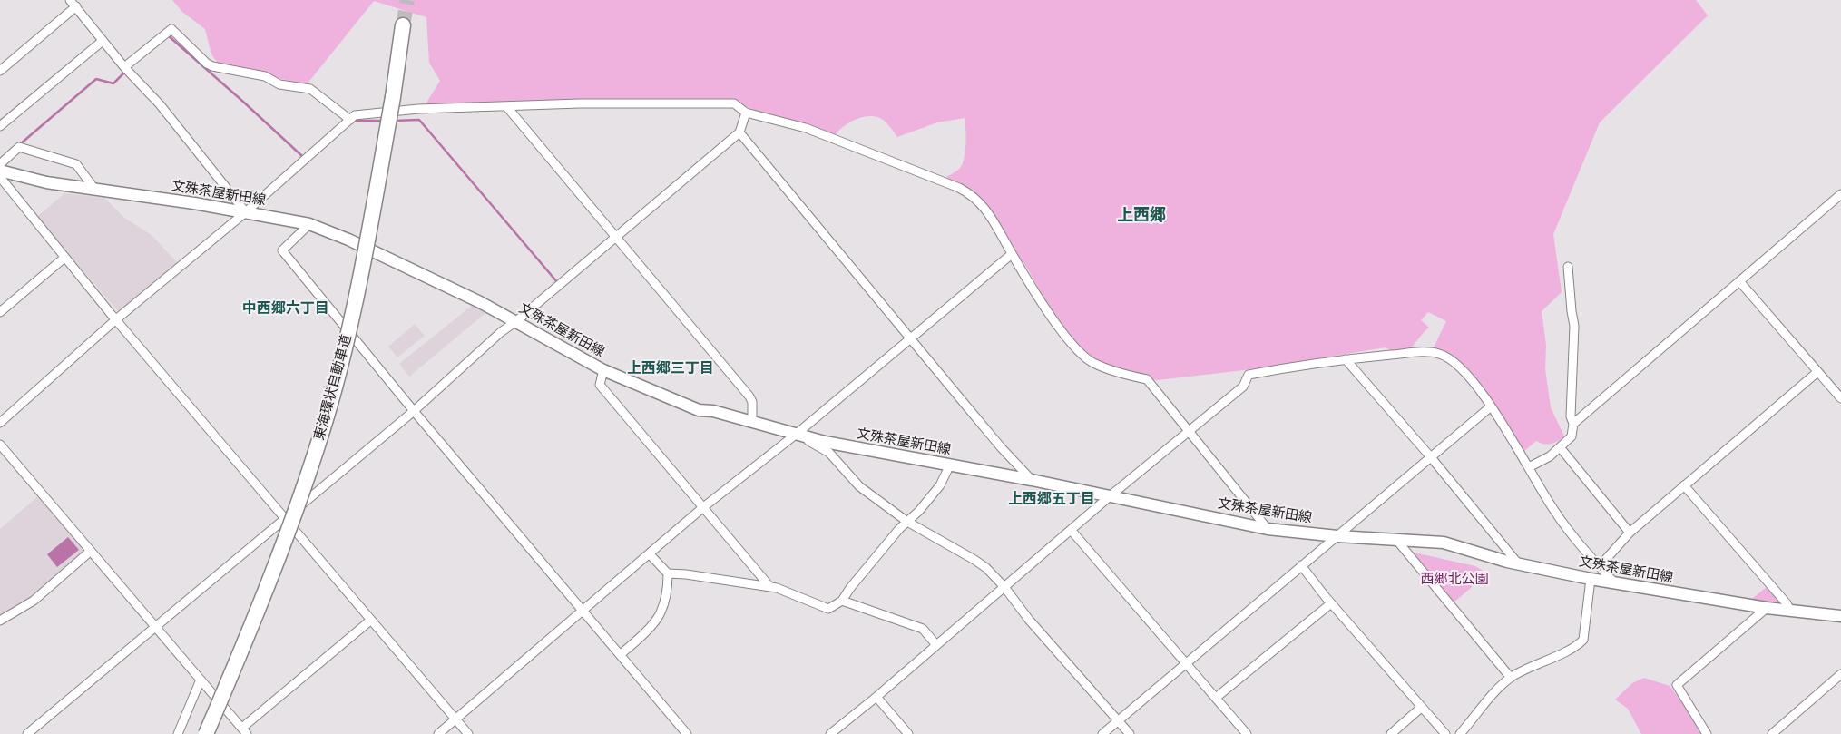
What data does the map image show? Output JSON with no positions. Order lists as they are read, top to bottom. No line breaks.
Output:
{"streets":{"highway":["東海環状自動車道"],"main road":["文殊茶屋新田線"]},"districts":["上西郷","中西郷六丁目","上西郷三丁目","上西郷五丁目"],"parks":["西郷北公園"]}
